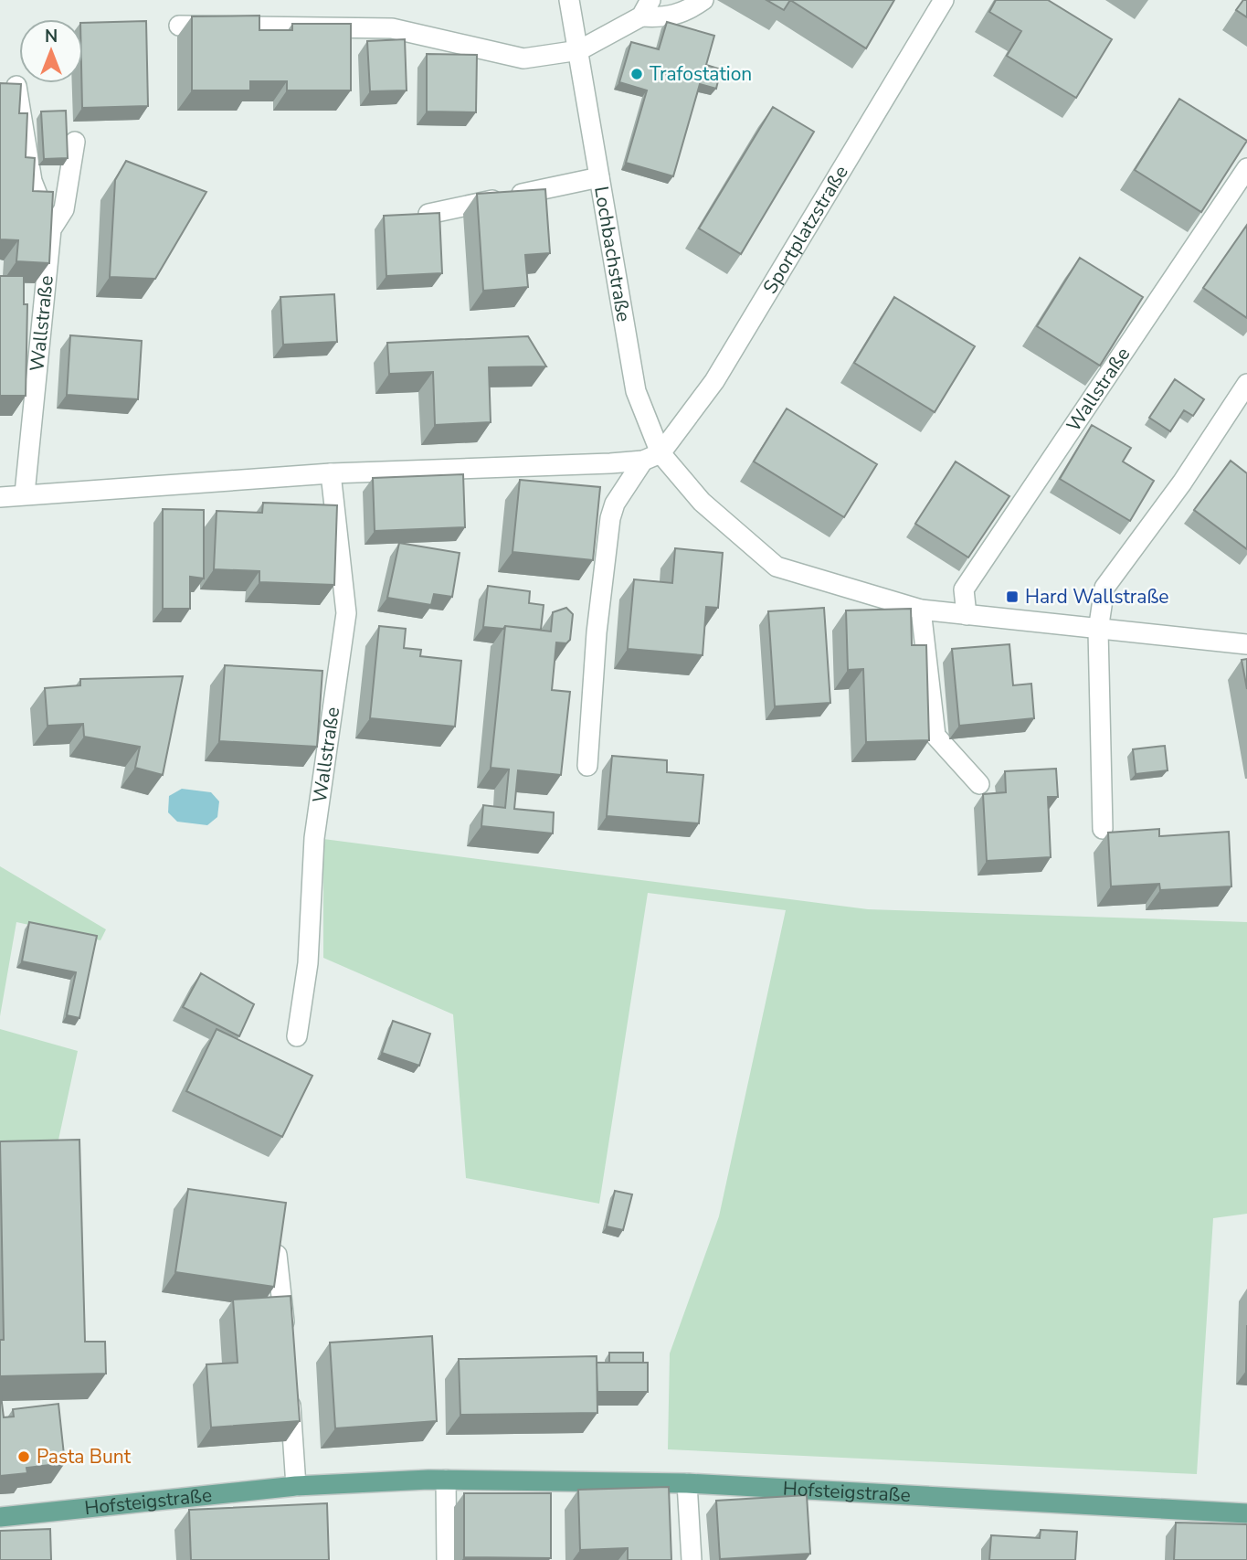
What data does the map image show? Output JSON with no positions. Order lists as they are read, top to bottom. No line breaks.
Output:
{"streets":{"main road":["Hofsteigstraße"],"street":["Sportplatzstraße","Lochbachstraße","Wallstraße"]},"crossings":[["Sportplatzstraße","Lochbachstraße"]],"places":{"other":["Trafostation","Pasta Bunt"],"transit":["Hard Wallstraße"]},"north":"top"}
